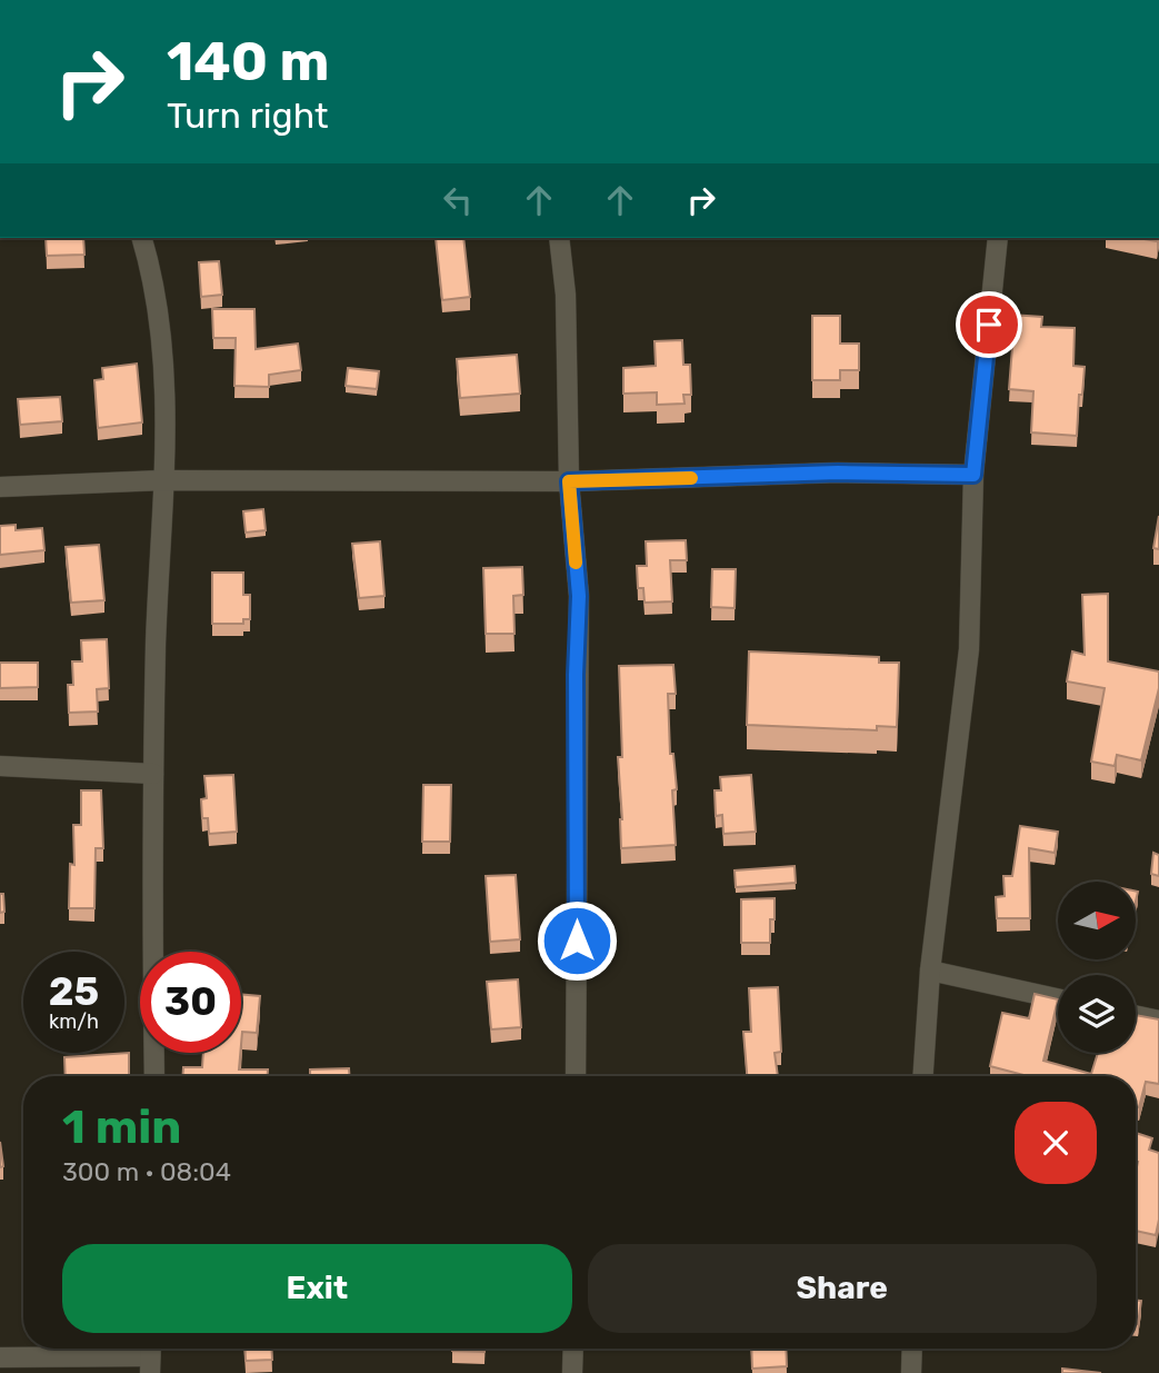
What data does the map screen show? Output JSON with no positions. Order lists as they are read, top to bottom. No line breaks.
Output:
{"north":"right","page":{"turn":["140 m","Turn right"],"speed":"25 km/h","limit":"30","heading":["1 min","300 m · 08:04"],"buttons":["Exit","Share"]}}
